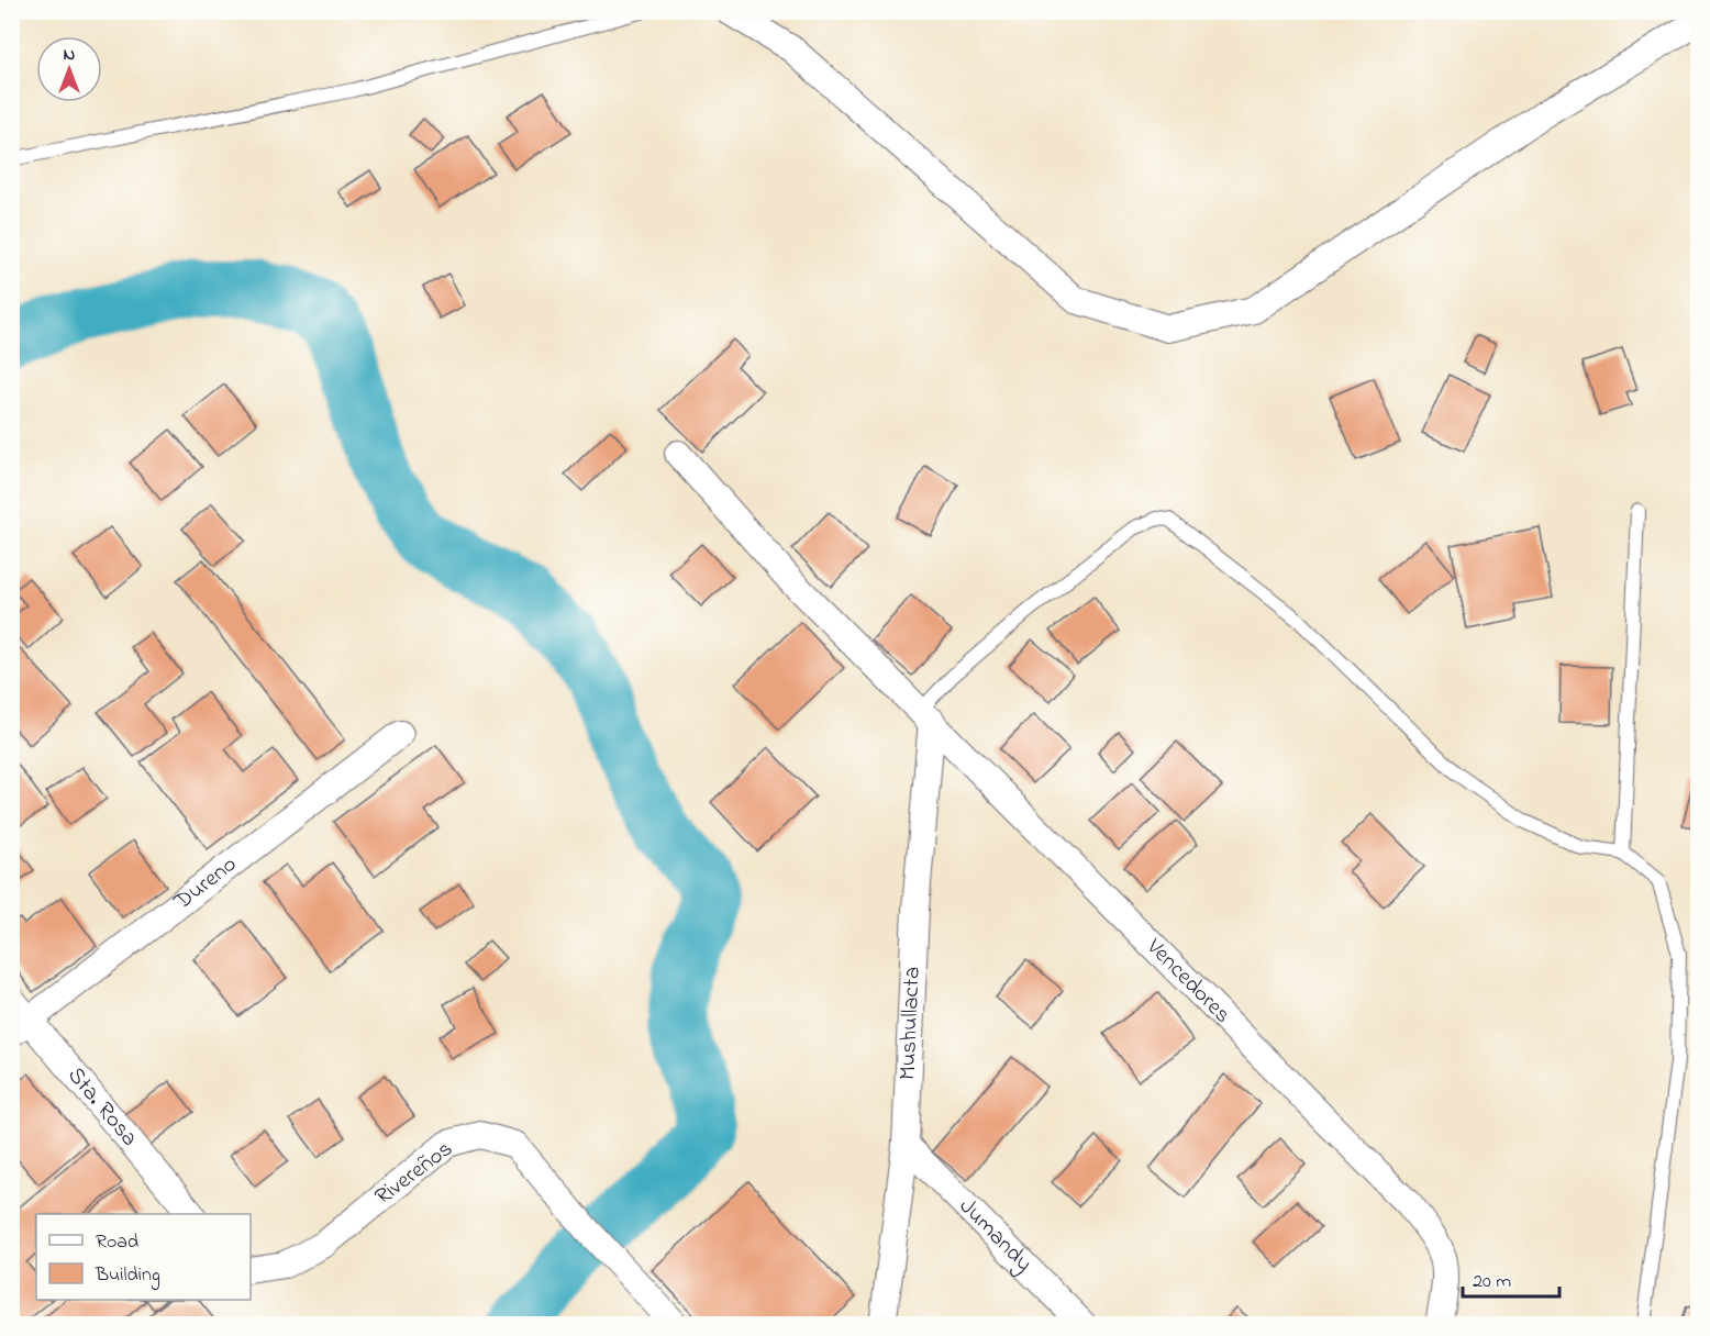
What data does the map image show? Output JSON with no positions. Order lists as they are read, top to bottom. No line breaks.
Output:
{"streets":{"street":["Dureno","Vencedores","Mushullacta","Sta. Rosa","Rivereños","Jumandy"]},"crossings":[["Dureno","Sta. Rosa"],["Vencedores","Mushullacta"],["Mushullacta","Jumandy"]],"legend":["Road","Building"],"scale_bar":"20 m","north":"top"}
